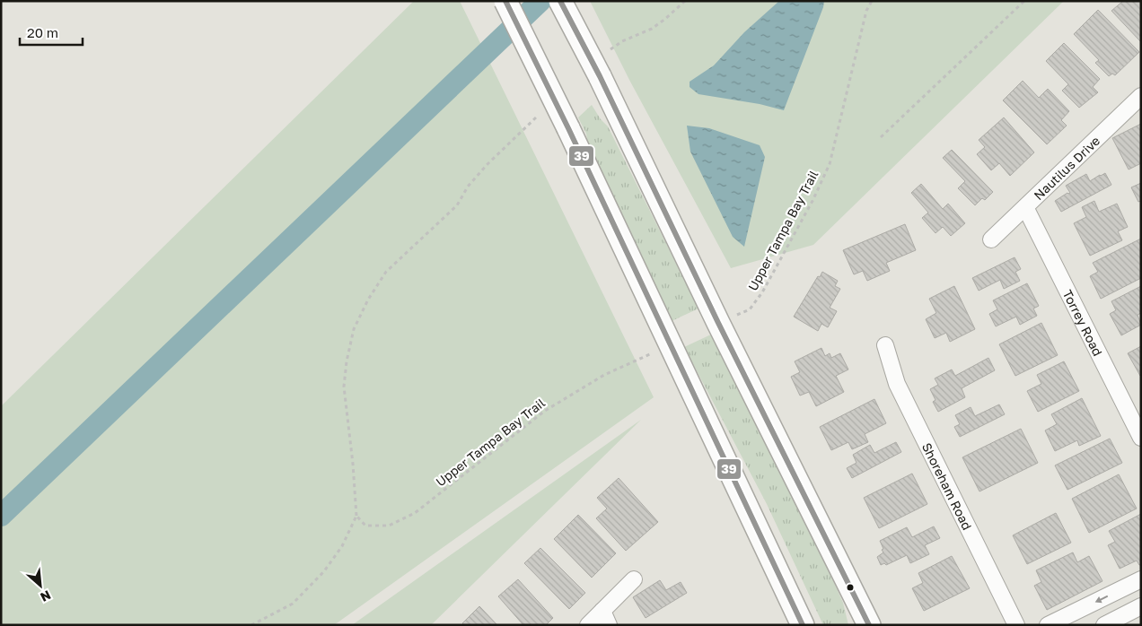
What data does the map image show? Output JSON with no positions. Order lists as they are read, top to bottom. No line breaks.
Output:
{"streets":{"street":["Nautilus Drive","Torrey Road","Shoreham Road"],"path":["Upper Tampa Bay Trail"]},"crossings":[["Nautilus Drive","Torrey Road"]],"lines":["transit line 39"],"scale_bar":"20 m","north":"bottom right"}
